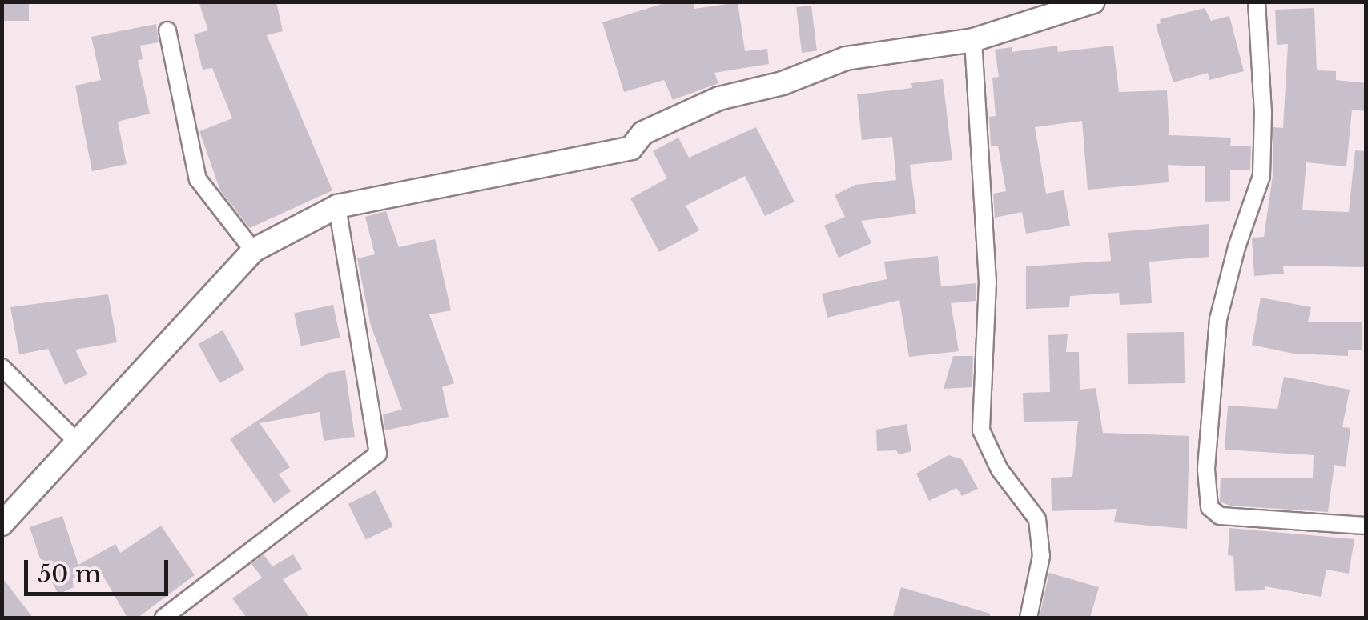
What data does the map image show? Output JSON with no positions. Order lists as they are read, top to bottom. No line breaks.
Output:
{"scale_bar":"50 m"}
